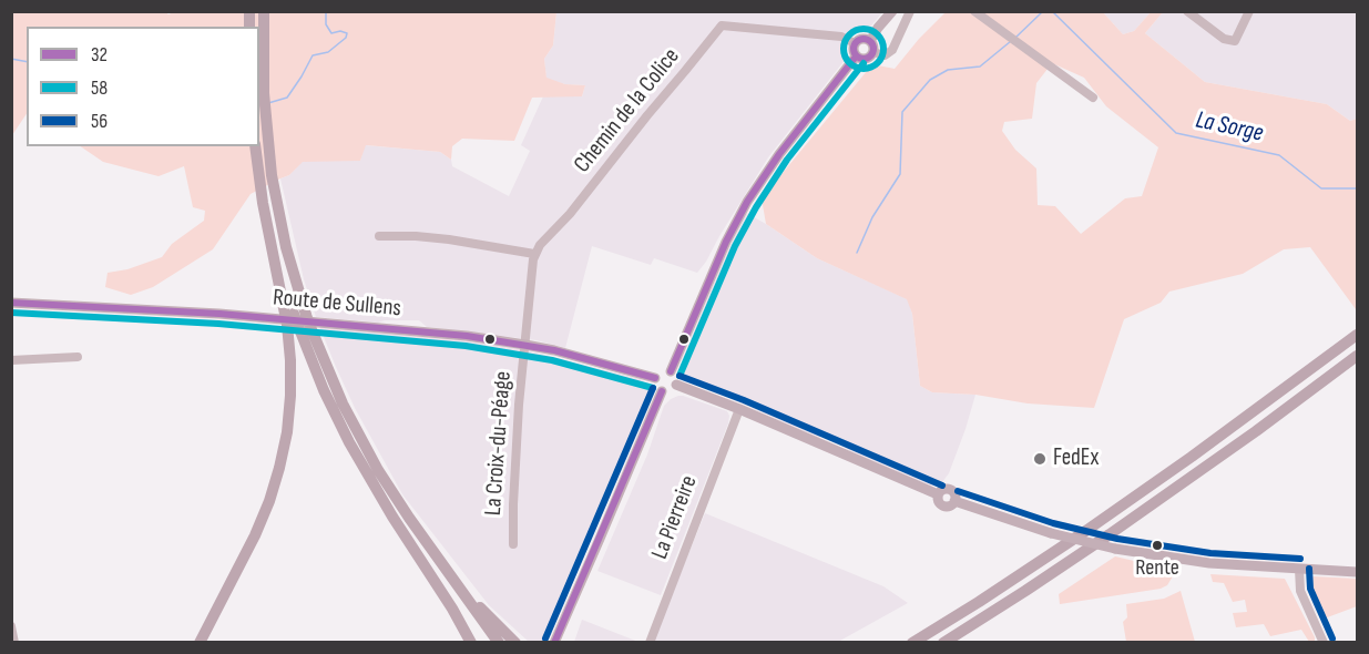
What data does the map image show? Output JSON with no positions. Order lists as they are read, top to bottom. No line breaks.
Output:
{"streets":{"main road":["Route de Sullens"],"street":["Chemin de la Colice","La Croix-du-Péage","La Pierreire"]},"crossings":[["Route de Sullens","La Croix-du-Péage"]],"water":["La Sorge"],"places":["FedEx","Rente"],"lines":["transit line 58","transit line 32","transit line 56"],"legend":["32","58","56"]}
